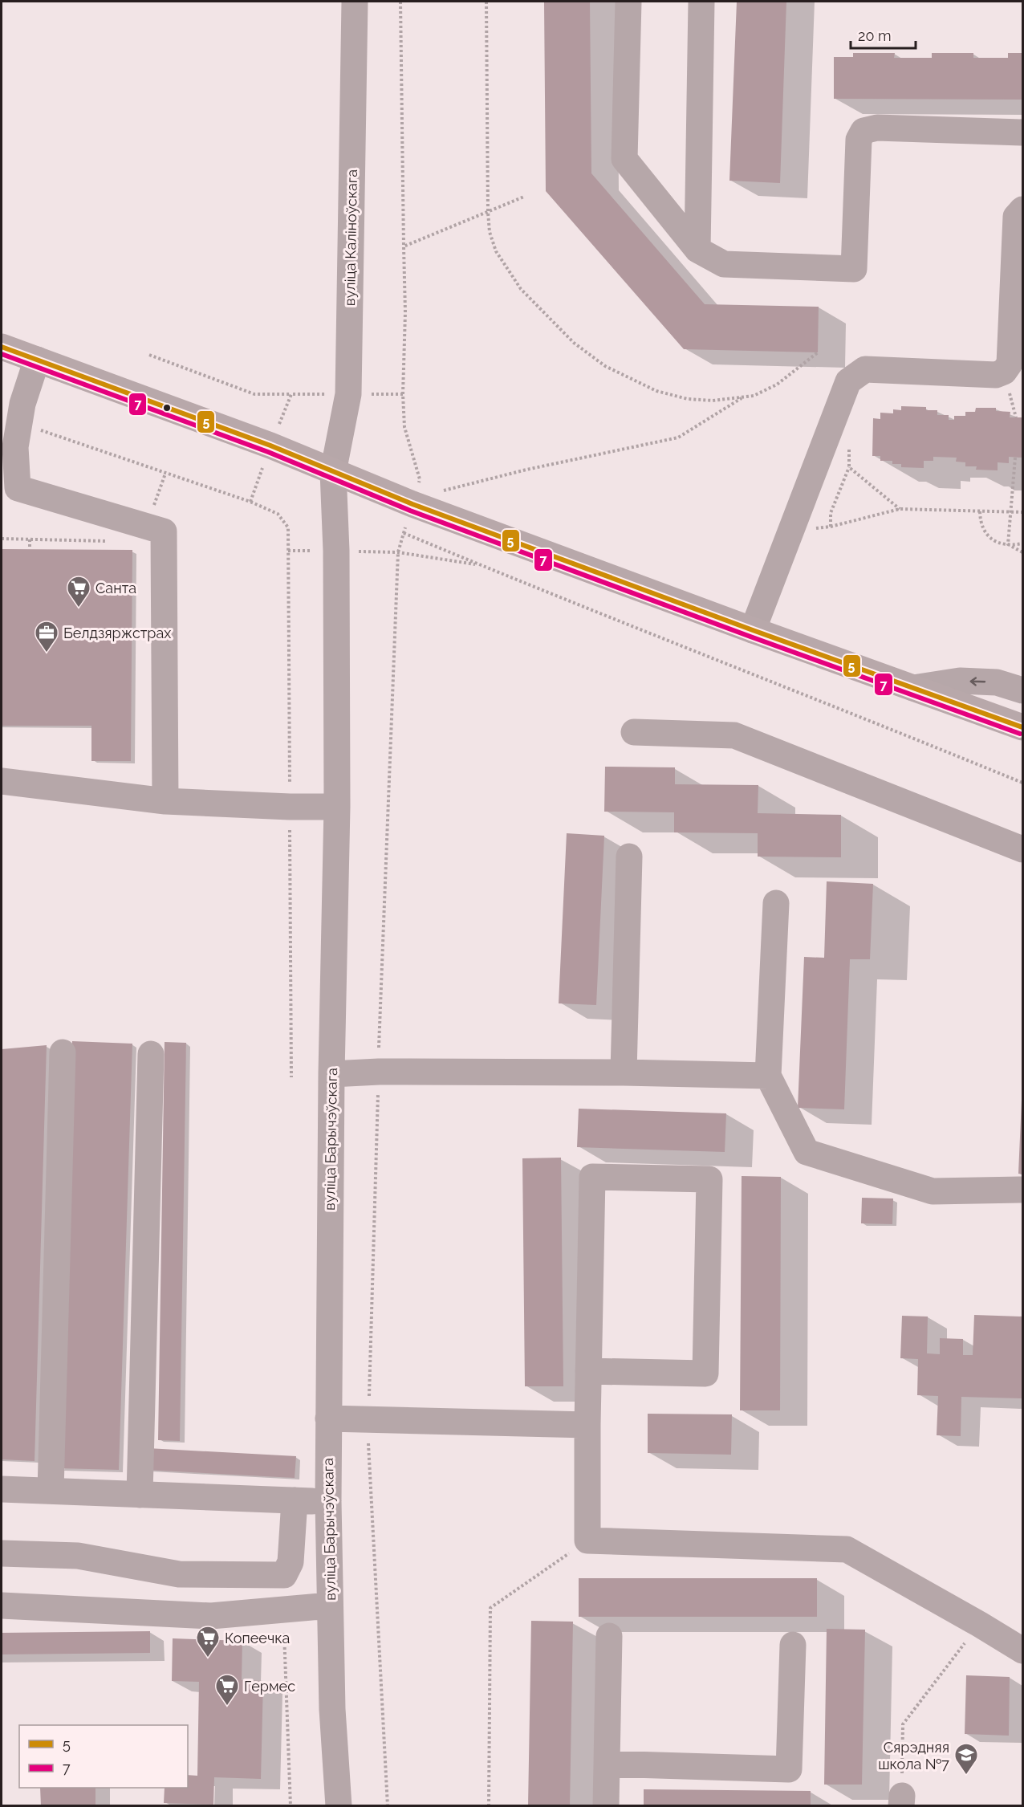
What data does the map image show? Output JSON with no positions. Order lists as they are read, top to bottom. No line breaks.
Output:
{"streets":{"street":["вуліца Каліноўскага","вуліца Барычэўскага"]},"crossings":[["вуліца Каліноўскага","вуліца Барычэўскага"]],"places":{"supermarket":["Санта","Копеечка","Гермес"],"office":["Белдзяржстрах"],"school or university":["Сярэдняя школа №7"]},"lines":["transit line 5","transit line 7"],"legend":["5","7"],"scale_bar":"20 m"}
